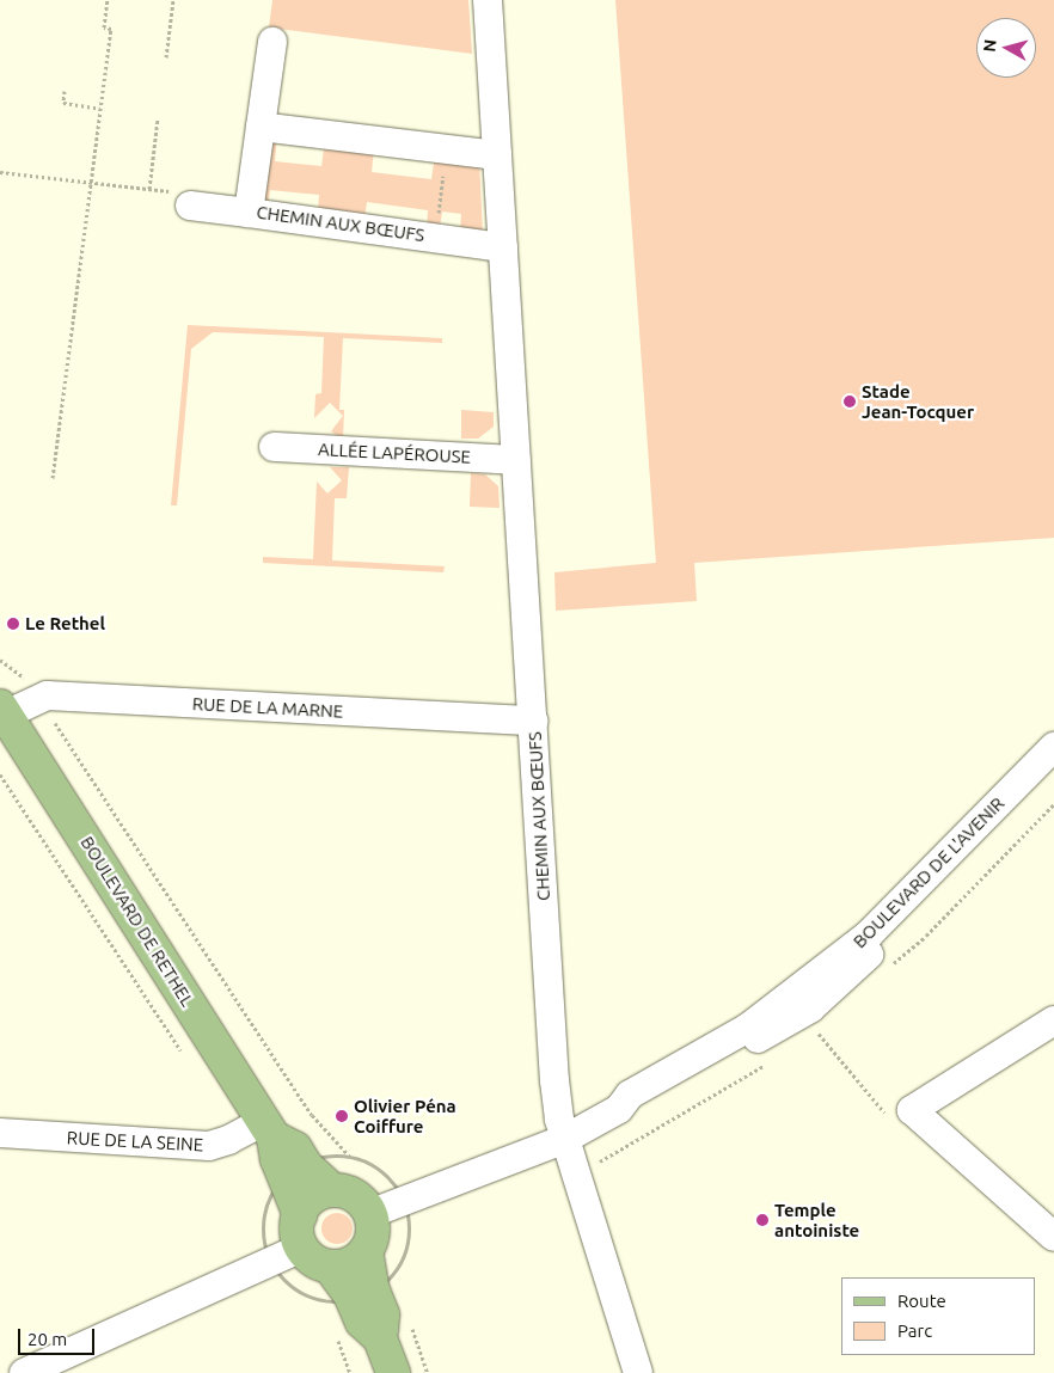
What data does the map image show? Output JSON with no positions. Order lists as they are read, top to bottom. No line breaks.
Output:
{"streets":{"main road":["BOULEVARD DE RETHEL"],"street":["CHEMIN AUX BŒUFS","ALLÉE LAPÉROUSE","RUE DE LA MARNE","BOULEVARD DE L'AVENIR","RUE DE LA SEINE"]},"crossings":[["CHEMIN AUX BŒUFS","ALLÉE LAPÉROUSE"],["CHEMIN AUX BŒUFS","RUE DE LA MARNE"],["CHEMIN AUX BŒUFS","BOULEVARD DE L'AVENIR"],["RUE DE LA MARNE","BOULEVARD DE RETHEL"],["BOULEVARD DE L'AVENIR","BOULEVARD DE RETHEL"],["BOULEVARD DE RETHEL","RUE DE LA SEINE"]],"places":["Stade Jean-Tocquer","Le Rethel","Olivier Péna Coiffure","Temple antoiniste"],"legend":["Route","Parc"],"scale_bar":"20 m","north":"left"}
